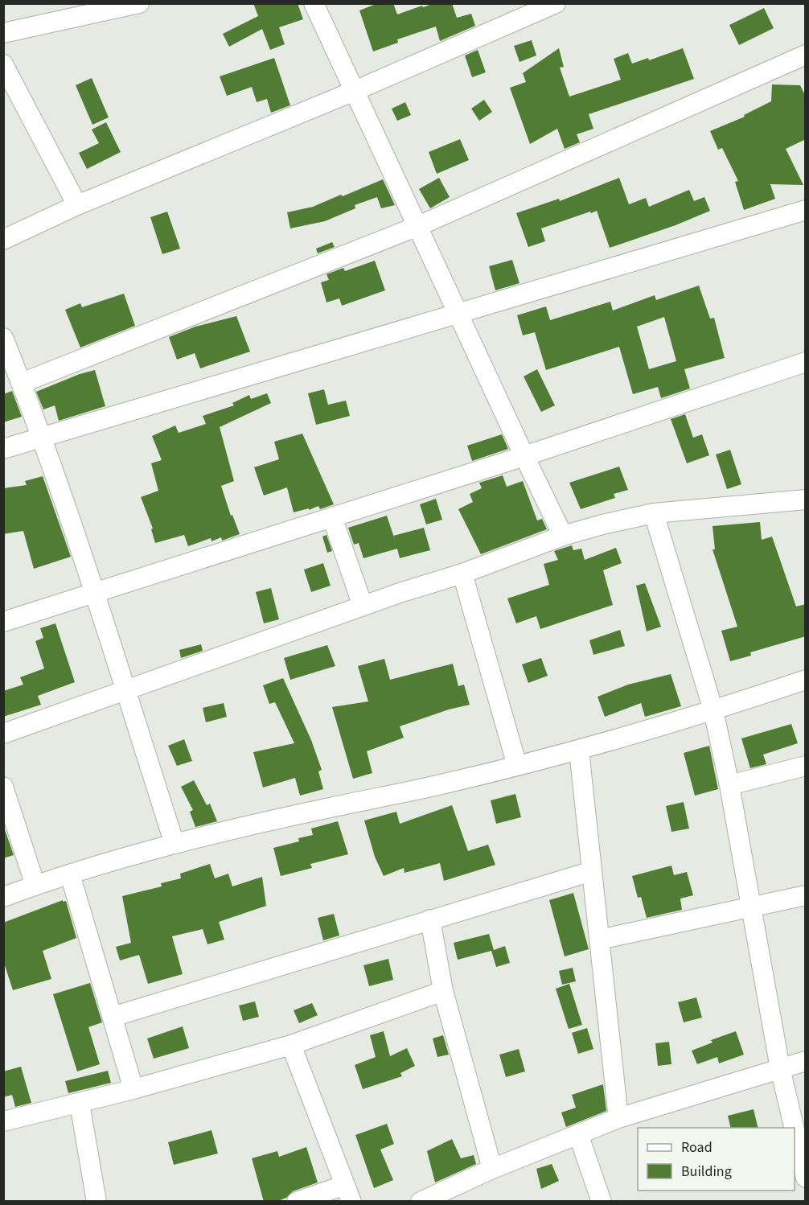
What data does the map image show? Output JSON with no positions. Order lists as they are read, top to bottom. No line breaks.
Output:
{"legend":["Road","Building"]}
